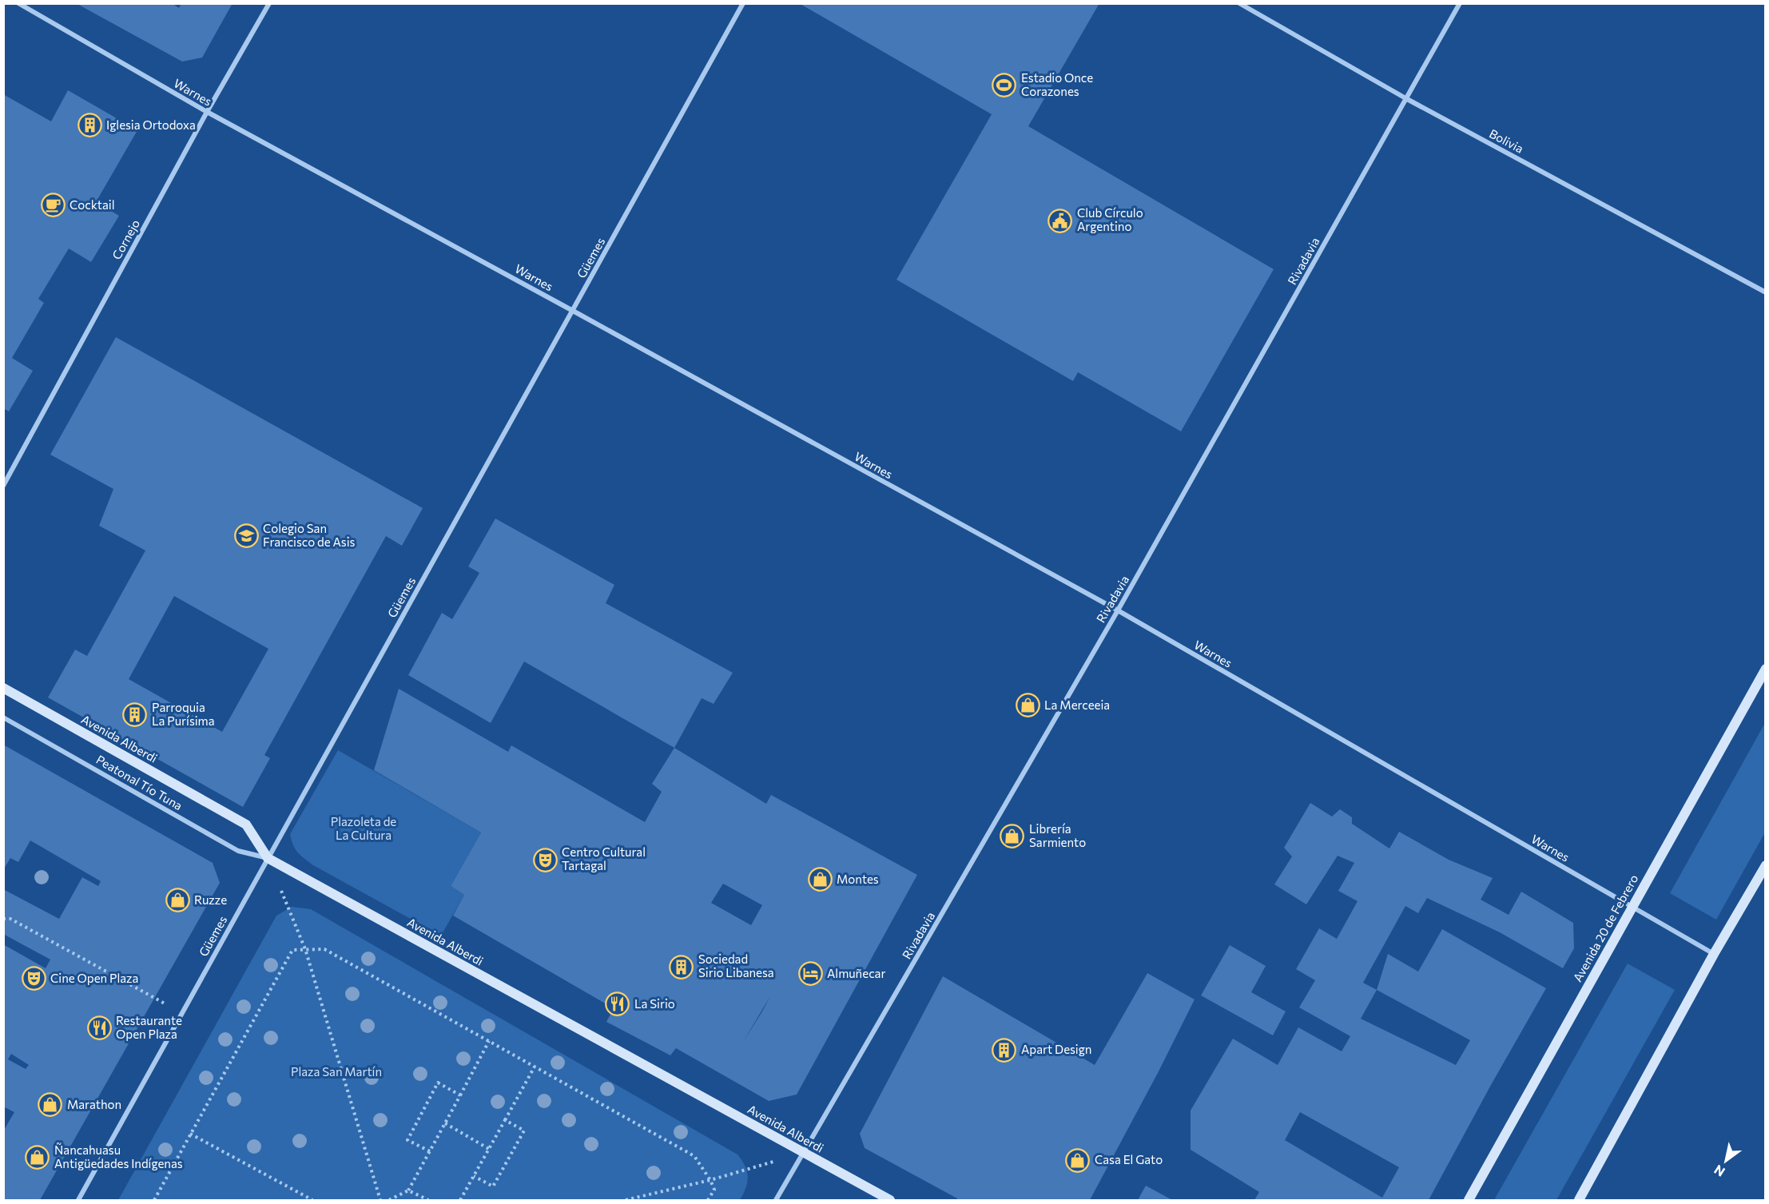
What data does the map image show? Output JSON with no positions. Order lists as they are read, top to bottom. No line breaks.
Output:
{"streets":{"main road":["Avenida Alberdi","Avenida 20 de Febrero"],"street":["Warnes","Bolivia","Cornejo","Güemes","Rivadavia","Peatonal Tío Tuna"]},"crossings":[["Warnes","Cornejo"],["Warnes","Güemes"],["Warnes","Rivadavia"],["Warnes","Avenida 20 de Febrero"],["Bolivia","Rivadavia"],["Güemes","Avenida Alberdi"],["Güemes","Peatonal Tío Tuna"],["Rivadavia","Avenida Alberdi"],["Avenida Alberdi","Peatonal Tío Tuna"]],"parks":["Plazoleta de La Cultura","Plaza San Martín"],"places":{"sports":["Estadio Once Corazones"],"building":["Iglesia Ortodoxa","Parroquia La Purísima","Sociedad Sirio Libanesa","Apart Design"],"cafe":["Cocktail"],"public building":["Club Círculo Argentino"],"school or university":["Colegio San Francisco de Asis"],"shop":["La Merceeia","Librería Sarmiento","Montes","Ruzze","Marathon","Ñancahuasu Antigüedades Indígenas","Casa El Gato"],"theatre":["Centro Cultural Tartagal","Cine Open Plaza"],"hotel":["Almuñecar"],"restaurant":["La Sirio","Restaurante Open Plaza"]},"north":"bottom left"}
